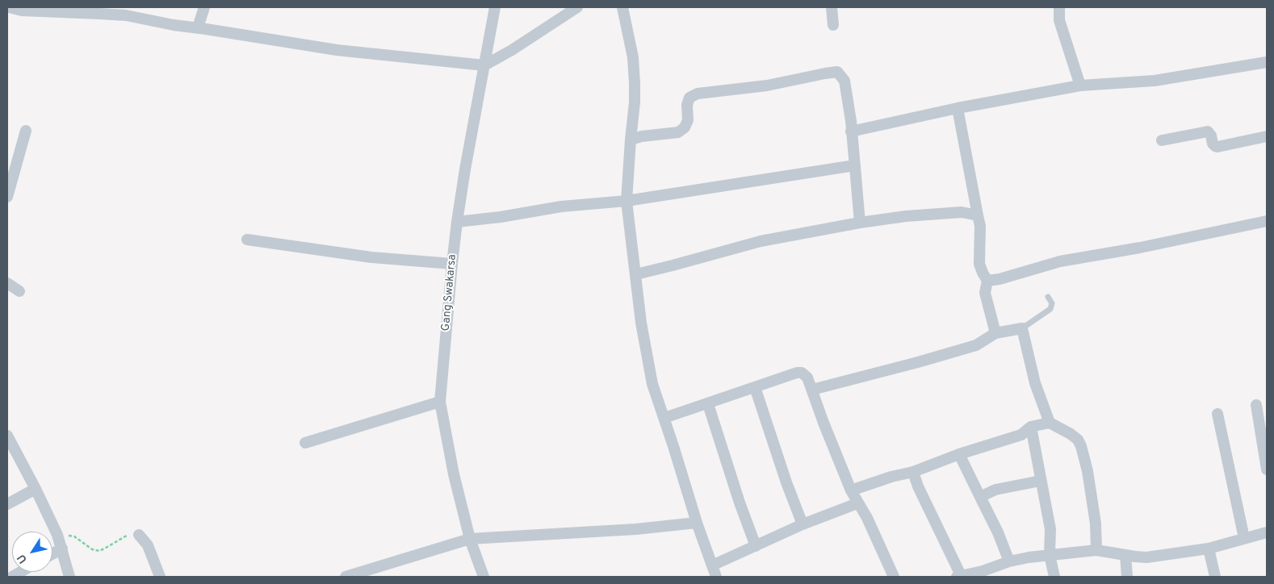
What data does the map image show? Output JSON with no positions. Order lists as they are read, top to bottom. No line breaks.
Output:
{"streets":{"street":["Gang Swakarsa"]},"north":"bottom left"}
